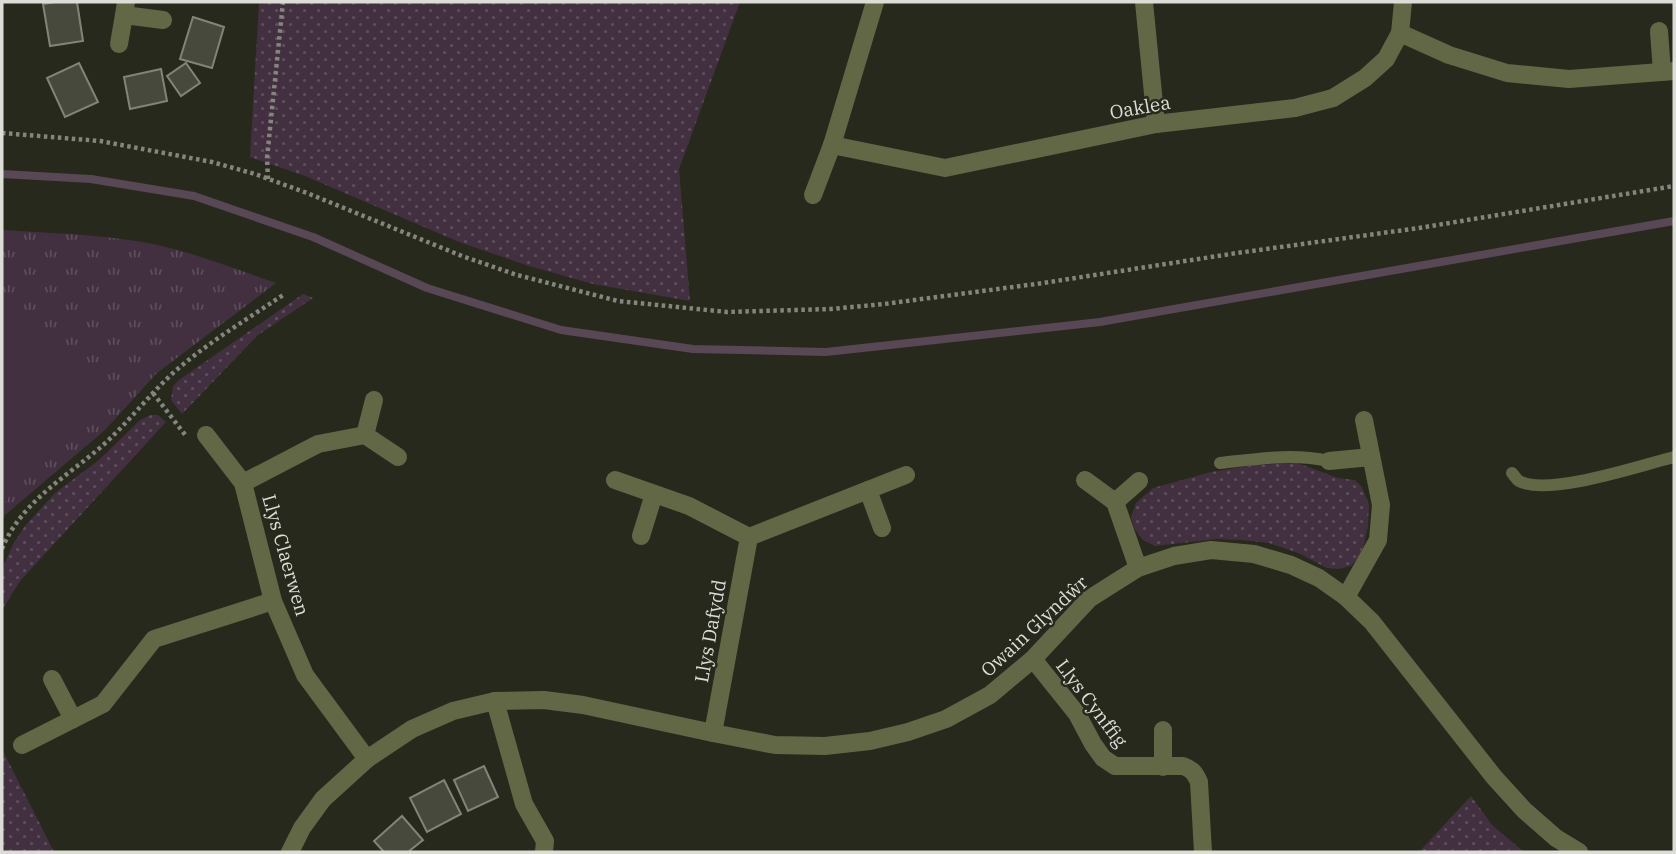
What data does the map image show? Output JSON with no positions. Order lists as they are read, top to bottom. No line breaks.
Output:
{"streets":{"street":["Oaklea","Llys Claerwen","Owain Glyndŵr","Llys Dafydd","Llys Cynffig"]},"crossings":[["Llys Claerwen","Owain Glyndŵr"],["Owain Glyndŵr","Llys Dafydd"],["Owain Glyndŵr","Llys Cynffig"]]}
